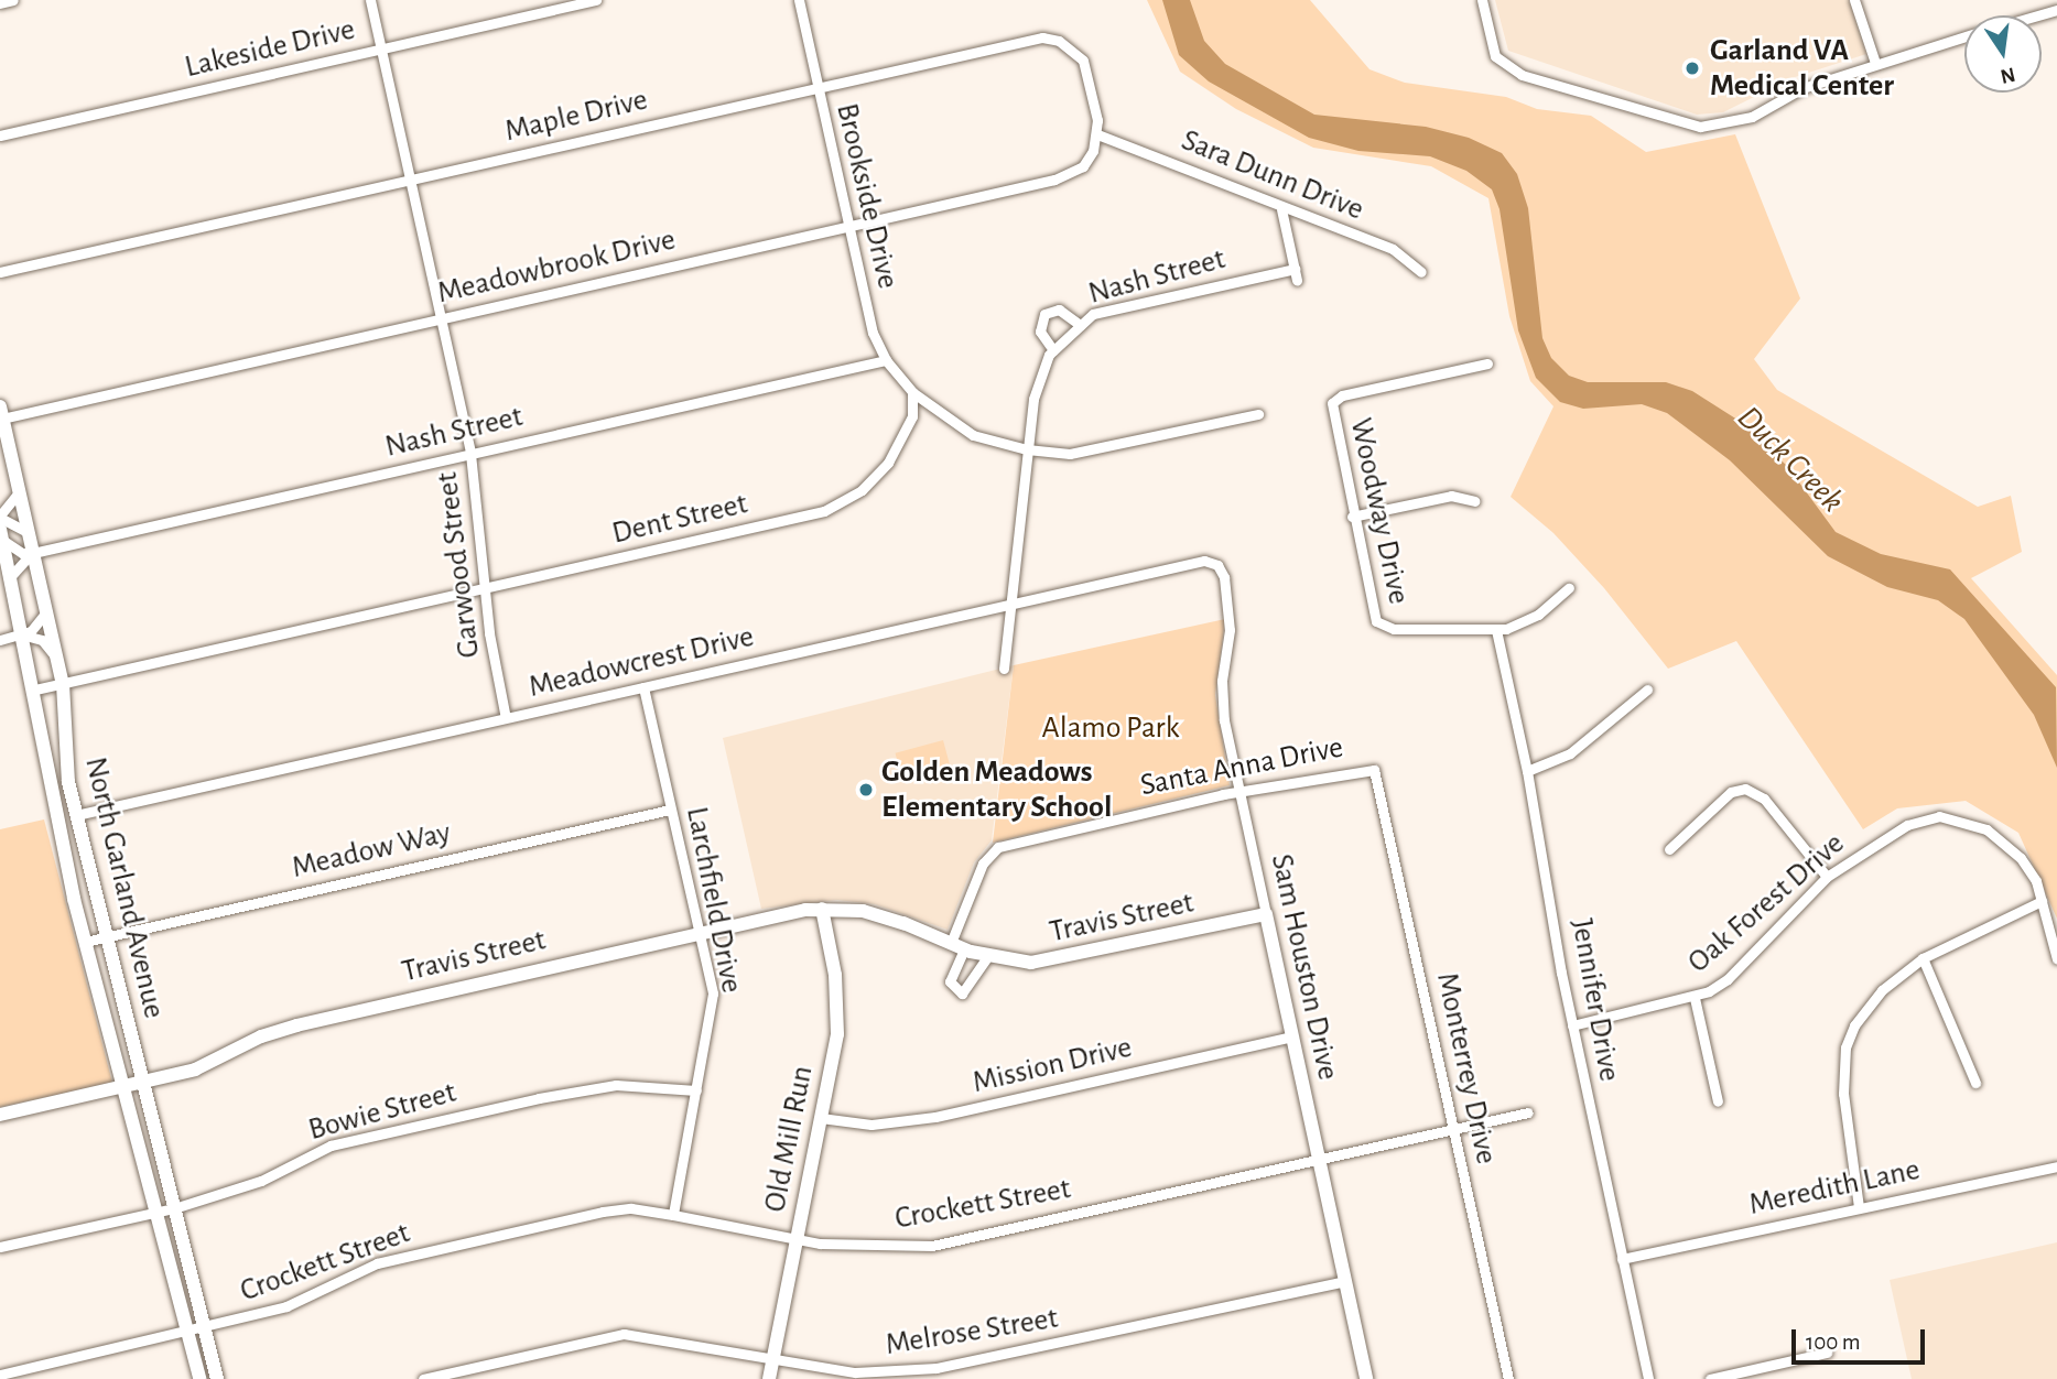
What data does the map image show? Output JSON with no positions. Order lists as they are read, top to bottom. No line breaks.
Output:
{"streets":{"street":["Lakeside Drive","Maple Drive","Sara Dunn Drive","Brookside Drive","Meadowbrook Drive","Nash Street","Woodway Drive","Dent Street","Garwood Street","Meadowcrest Drive","Santa Anna Drive","Meadow Way","North Garland Avenue","Larchfield Drive","Oak Forest Drive","Travis Street","Sam Houston Drive","Jennifer Drive","Mission Drive","Monterrey Drive","Bowie Street","Old Mill Run","Meredith Lane","Crockett Street","Melrose Street"]},"crossings":[["Lakeside Drive","Garwood Street"],["Maple Drive","Sara Dunn Drive"],["Maple Drive","Brookside Drive"],["Maple Drive","Meadowbrook Drive"],["Maple Drive","Garwood Street"],["Sara Dunn Drive","Meadowbrook Drive"],["Brookside Drive","Meadowbrook Drive"],["Brookside Drive","Nash Street"],["Brookside Drive","Dent Street"],["Meadowbrook Drive","Garwood Street"],["Meadowbrook Drive","North Garland Avenue"],["Nash Street","Garwood Street"],["Nash Street","North Garland Avenue"],["Woodway Drive","Jennifer Drive"],["Dent Street","Garwood Street"],["Dent Street","North Garland Avenue"],["Garwood Street","Meadowcrest Drive"],["Meadowcrest Drive","North Garland Avenue"],["Meadowcrest Drive","Larchfield Drive"],["Meadowcrest Drive","Sam Houston Drive"],["Santa Anna Drive","Travis Street"],["Santa Anna Drive","Sam Houston Drive"],["Santa Anna Drive","Monterrey Drive"],["Meadow Way","North Garland Avenue"],["Meadow Way","Larchfield Drive"],["North Garland Avenue","Travis Street"],["North Garland Avenue","Bowie Street"],["North Garland Avenue","Crockett Street"],["Larchfield Drive","Travis Street"],["Larchfield Drive","Bowie Street"],["Larchfield Drive","Crockett Street"],["Oak Forest Drive","Jennifer Drive"],["Travis Street","Sam Houston Drive"],["Travis Street","Old Mill Run"],["Sam Houston Drive","Mission Drive"],["Sam Houston Drive","Crockett Street"],["Sam Houston Drive","Melrose Street"],["Jennifer Drive","Meredith Lane"],["Mission Drive","Old Mill Run"],["Monterrey Drive","Crockett Street"],["Old Mill Run","Crockett Street"],["Old Mill Run","Melrose Street"]],"water":["Duck Creek"],"parks":["Alamo Park"],"places":["Garland VA Medical Center","Golden Meadows Elementary School"],"scale_bar":"100 m","north":"bottom"}
